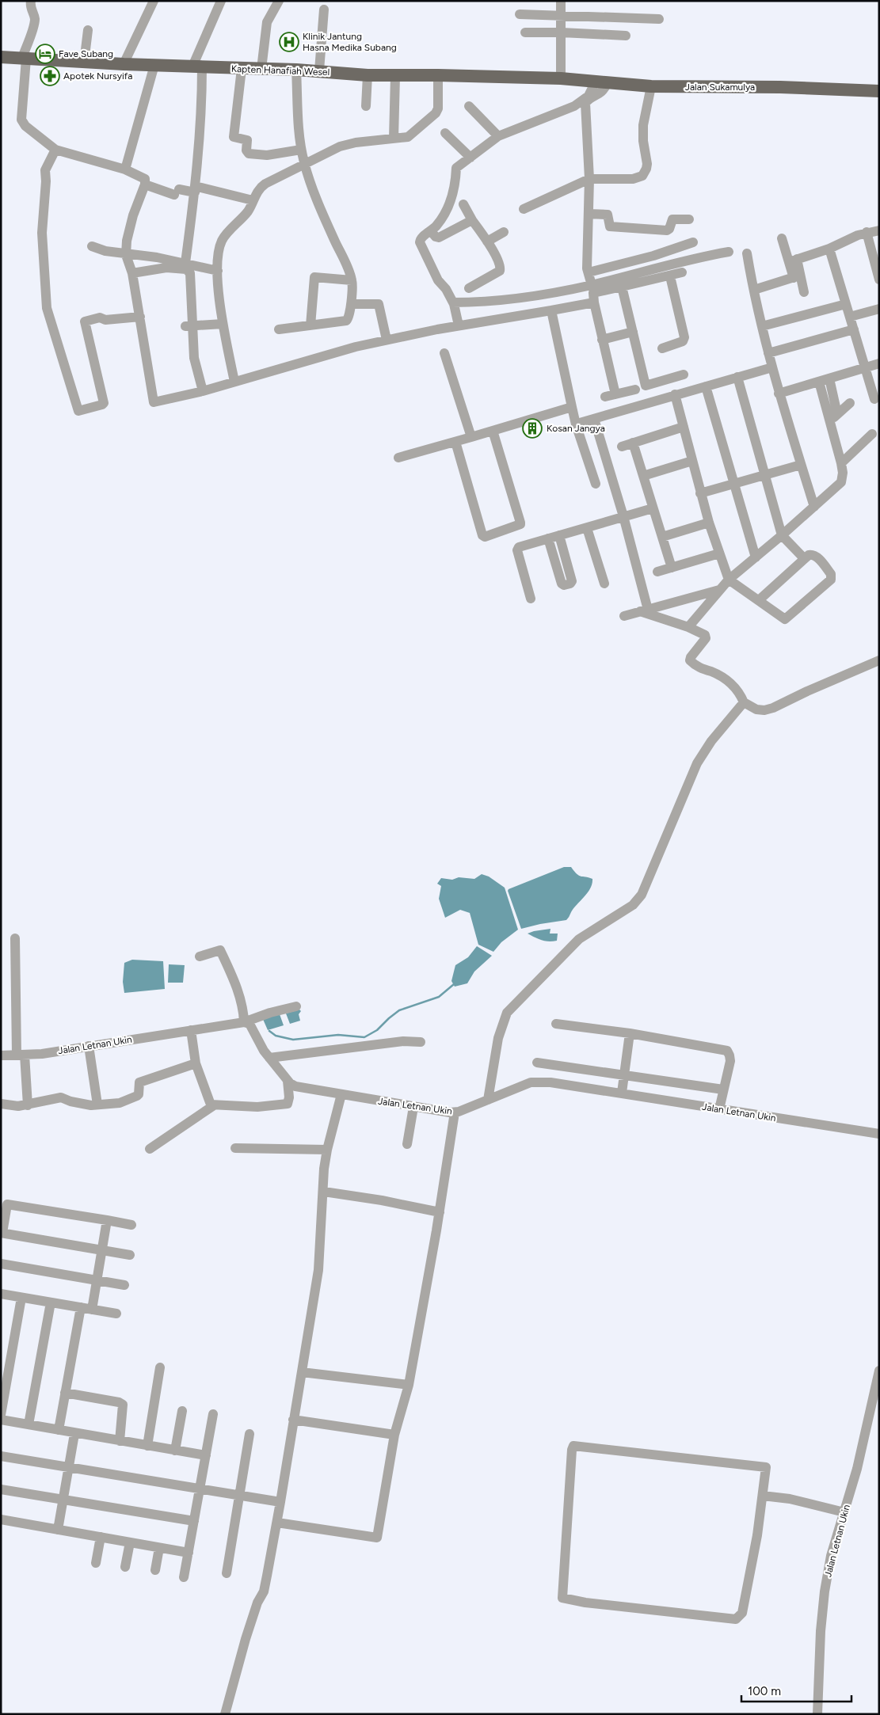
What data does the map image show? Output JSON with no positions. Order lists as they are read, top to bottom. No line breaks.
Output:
{"streets":{"main road":["Kapten Hanafiah Wesel","Jalan Sukamulya"],"street":["Jalan Letnan Ukin"]},"crossings":[["Kapten Hanafiah Wesel","Jalan Sukamulya"]],"places":{"hospital":["Klinik Jantung Hasna Medika Subang"],"hotel":["Fave Subang"],"pharmacy":["Apotek Nursyifa"],"building":["Kosan Jangya"]},"scale_bar":"100 m"}
